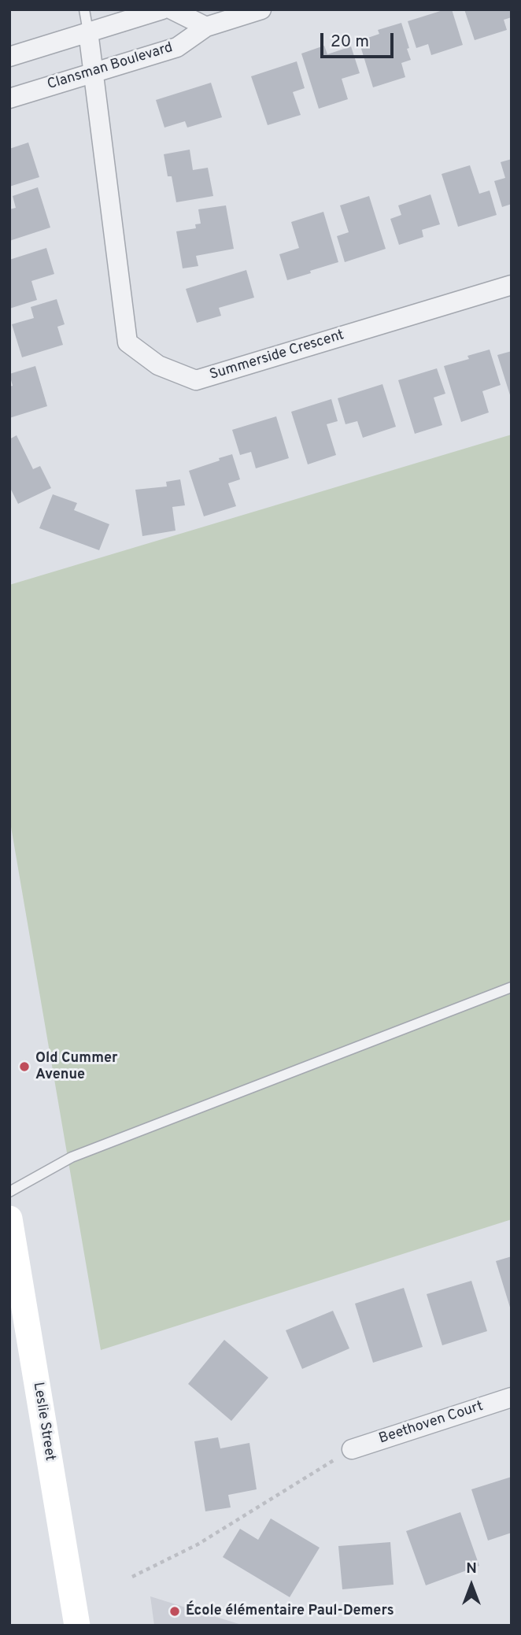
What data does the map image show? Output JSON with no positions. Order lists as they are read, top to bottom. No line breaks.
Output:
{"streets":{"main road":["Leslie Street"],"street":["Clansman Boulevard","Summerside Crescent","Beethoven Court"]},"crossings":[["Clansman Boulevard","Summerside Crescent"]],"places":["Old Cummer Avenue","École élémentaire Paul-Demers"],"scale_bar":"20 m","north":"top"}
